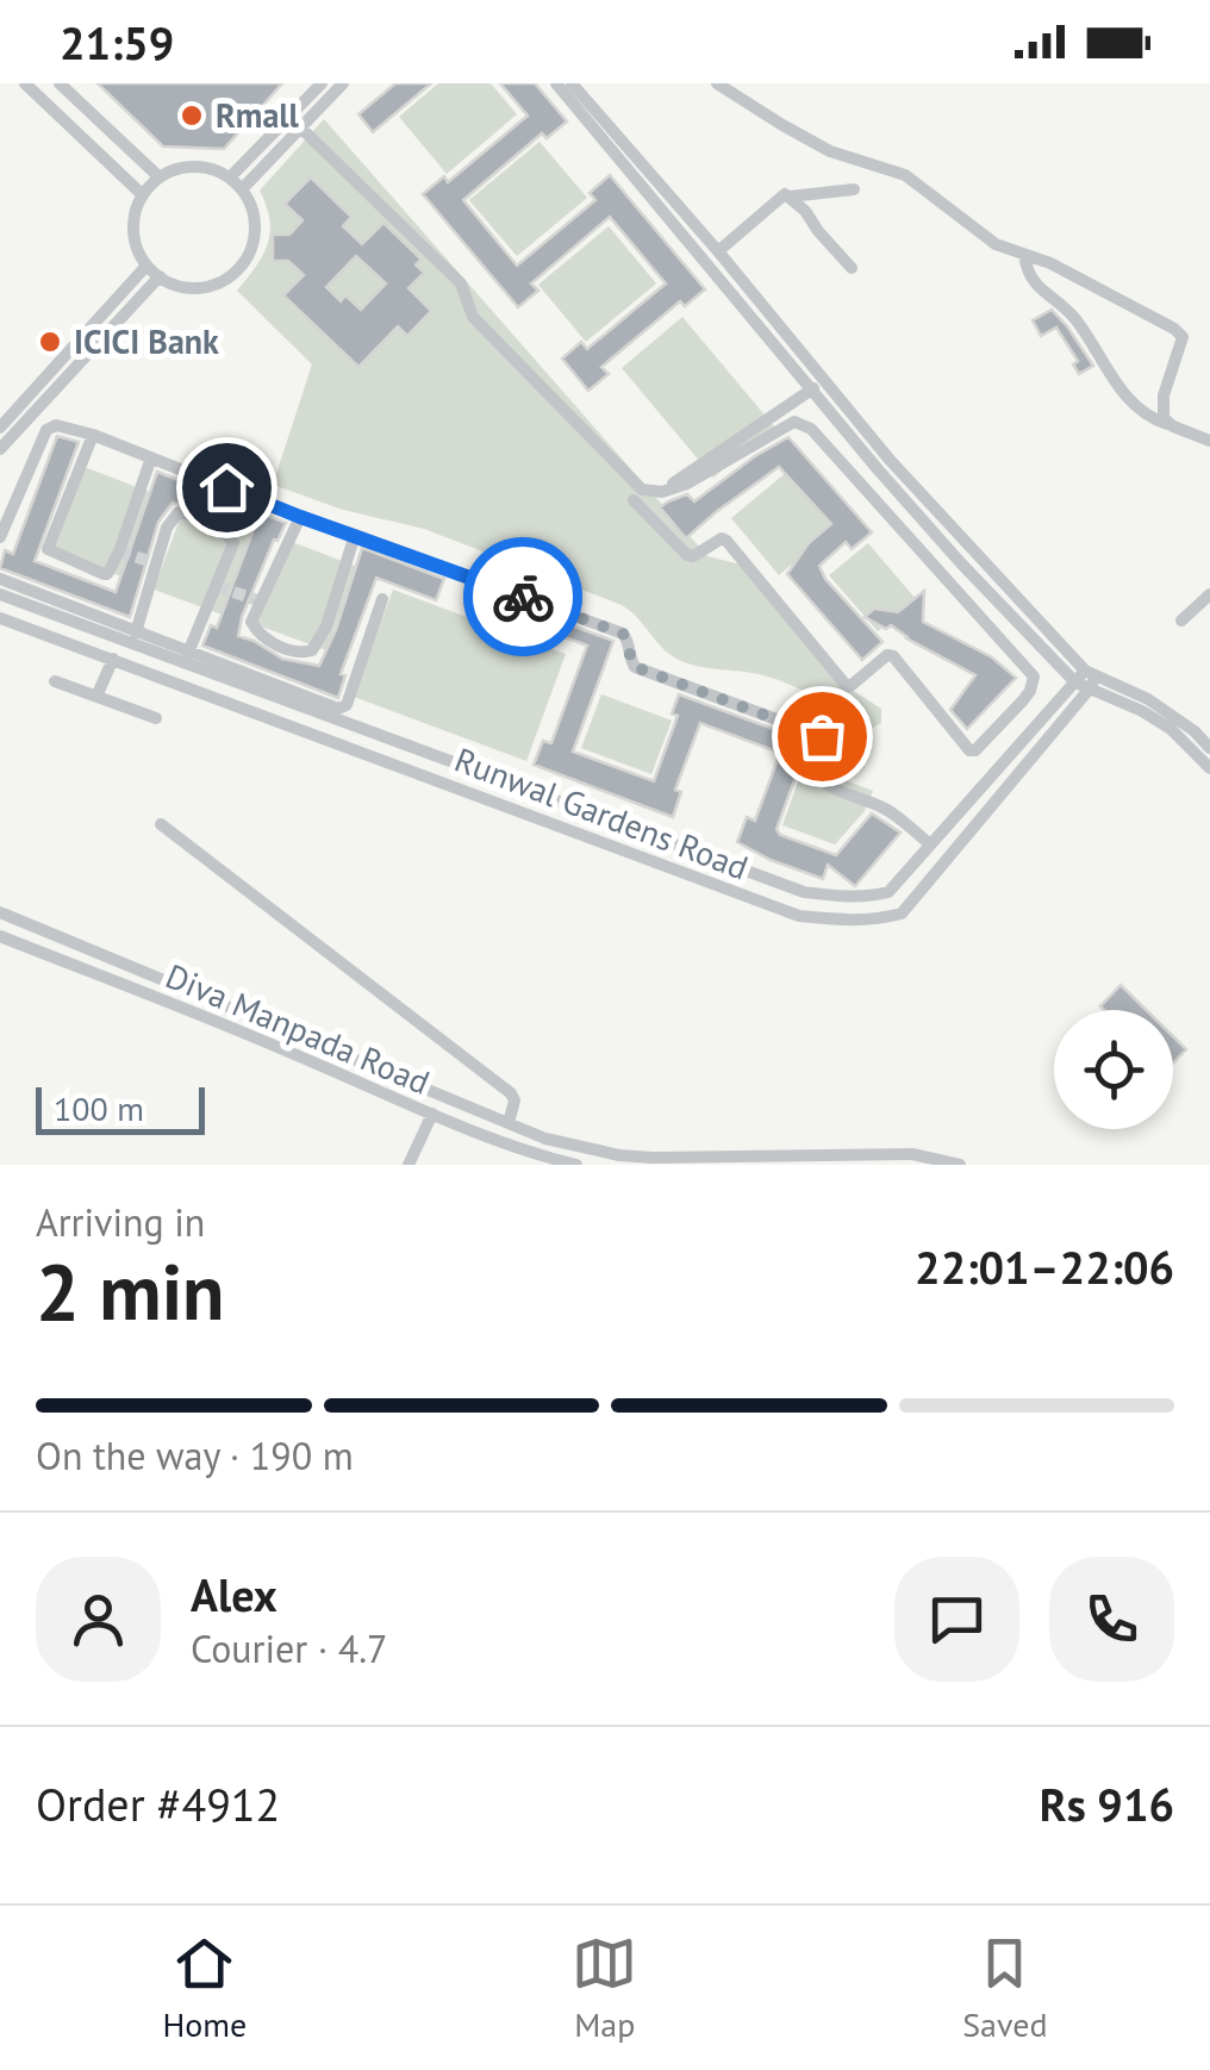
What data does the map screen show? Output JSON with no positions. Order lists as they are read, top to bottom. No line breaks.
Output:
{"streets":{"street":["Runwal Gardens Road","Diva Manpada Road"]},"places":["Rmall","ICICI Bank"],"scale_bar":"100 m","page":{"status":"21:59","scale":"100 m","heading":["2 min","Arriving in","22:01–22:06"],"panel":["Alex","Courier · 4.7","Order #4912","Rs 916"],"bar":"On the way · 190 m","tabs":["Home","Map","Saved"]}}
